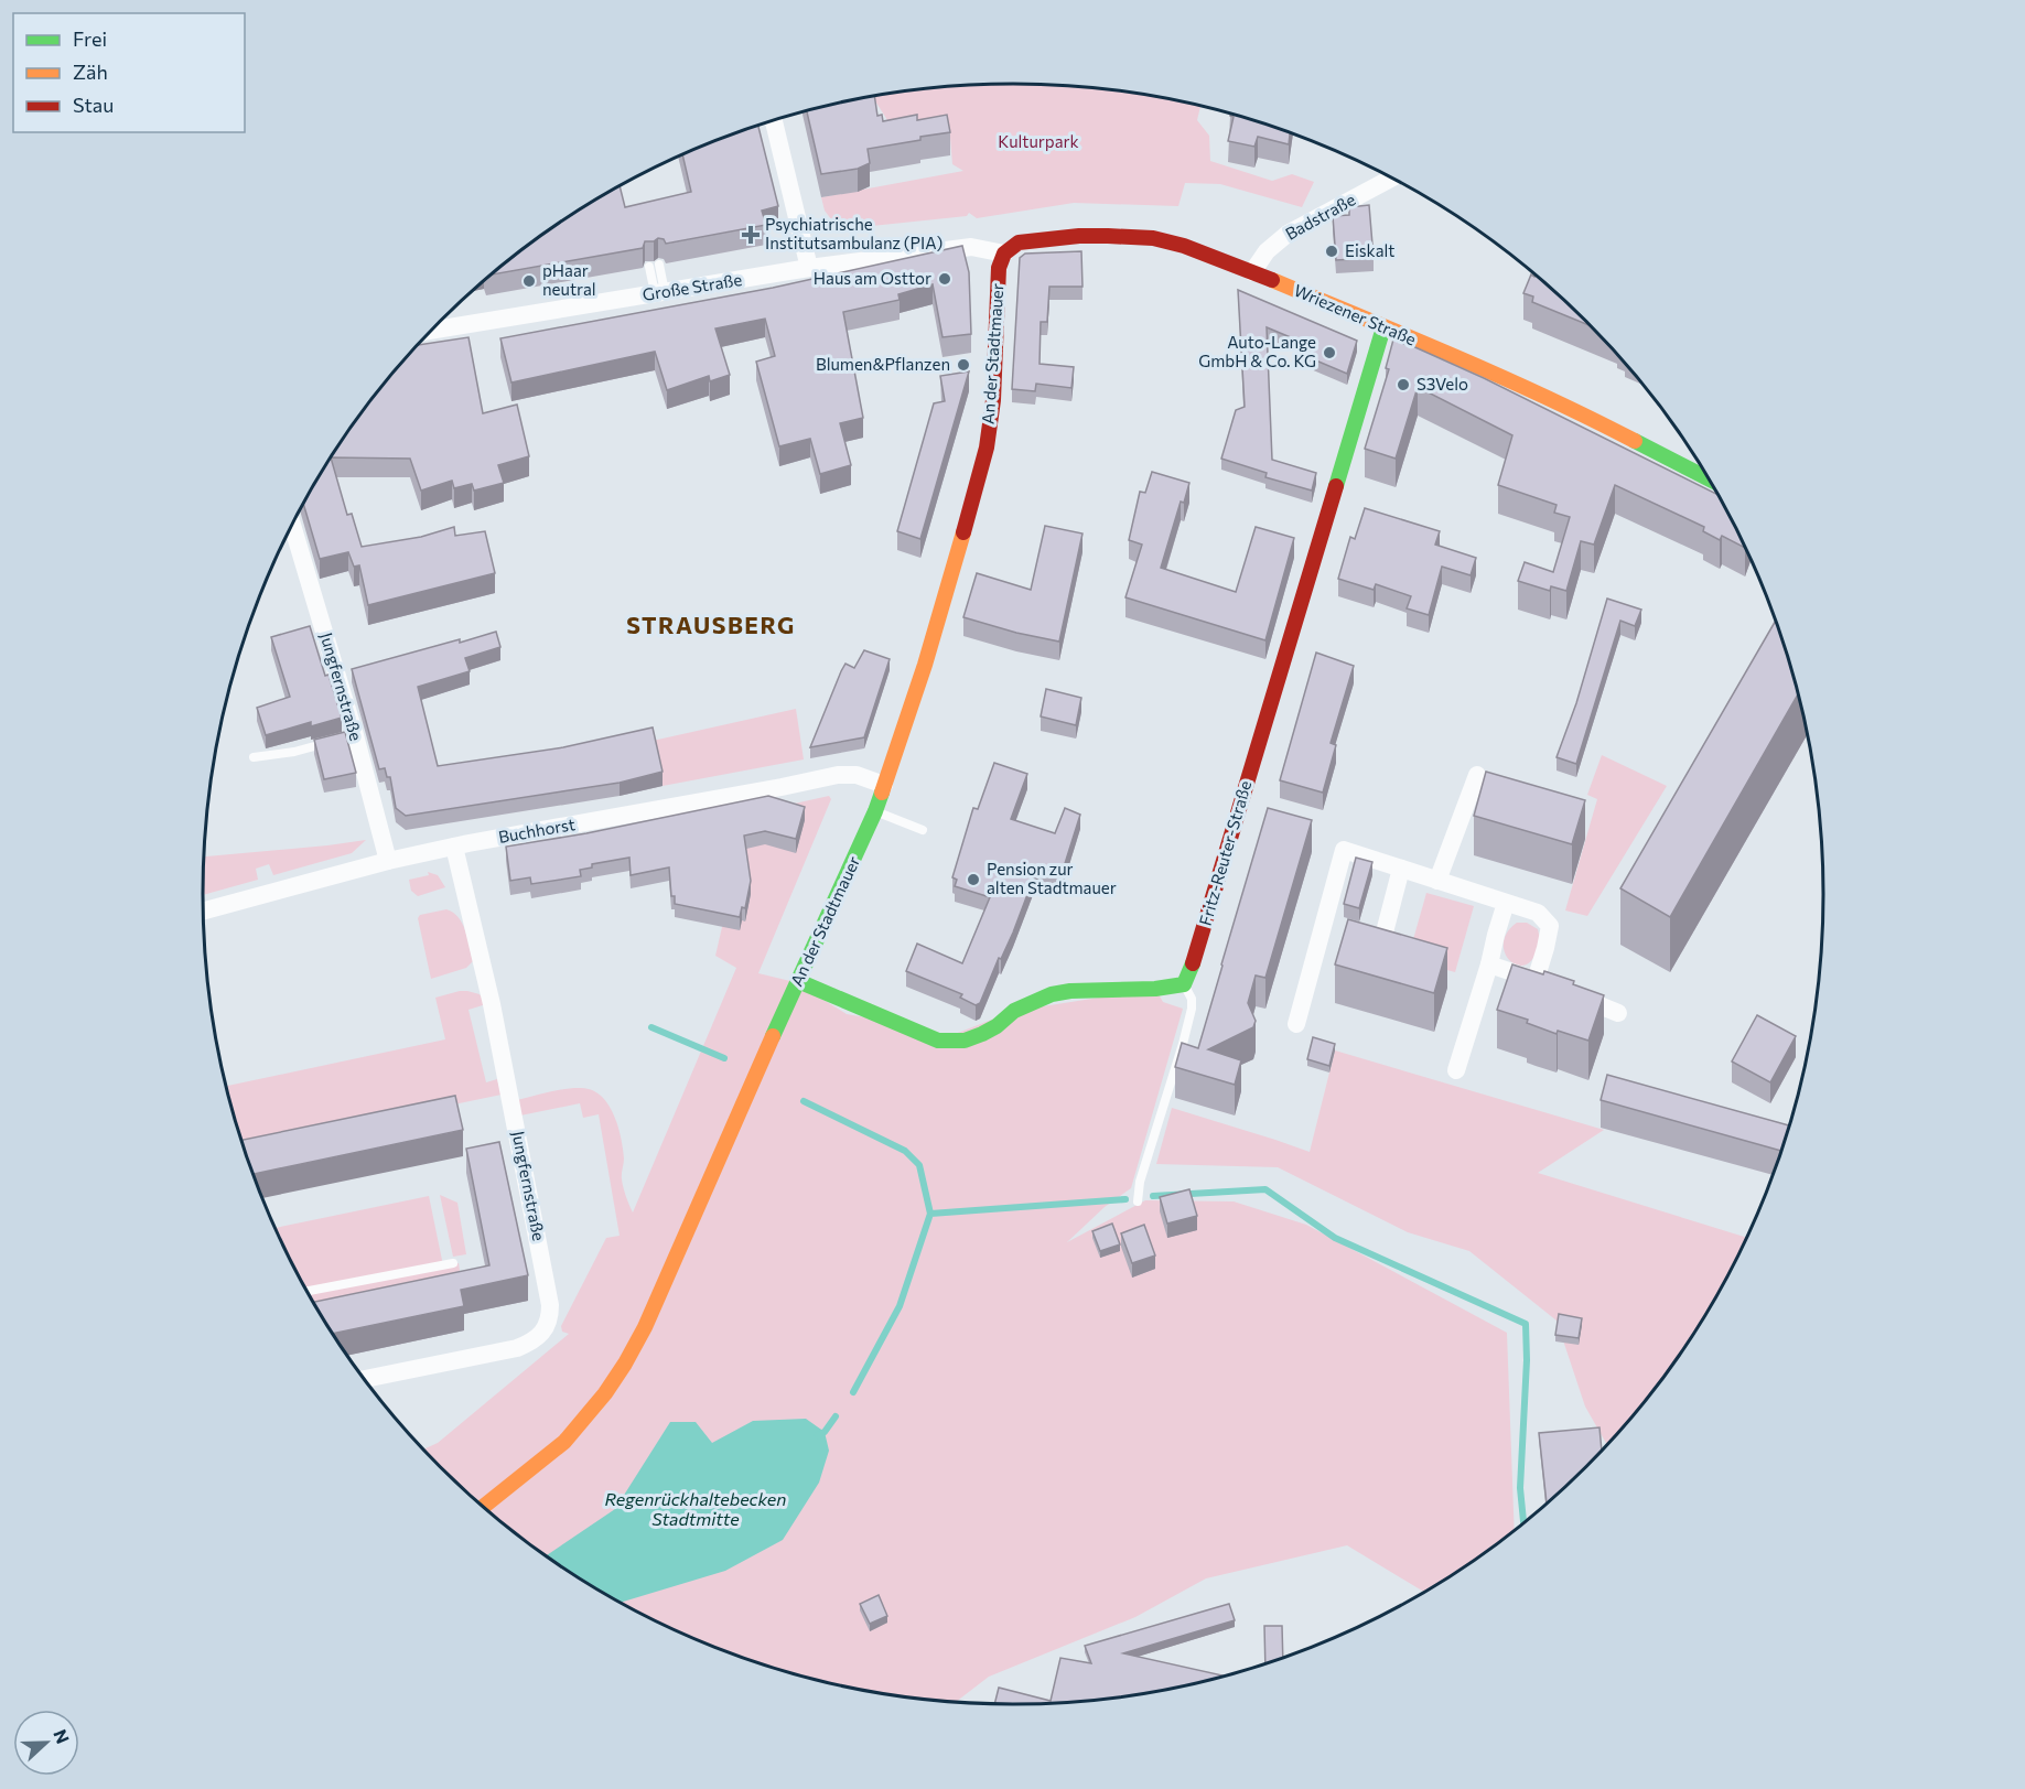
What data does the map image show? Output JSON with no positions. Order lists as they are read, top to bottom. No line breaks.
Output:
{"streets":{"street":["Badstraße","Große Straße","Wriezener Straße","An der Stadtmauer","Jungfernstraße","Buchhorst","Fritz-Reuter-Straße"]},"crossings":[["Badstraße","Wriezener Straße"],["Große Straße","Wriezener Straße"],["Große Straße","An der Stadtmauer"],["Wriezener Straße","An der Stadtmauer"],["Wriezener Straße","Fritz-Reuter-Straße"],["An der Stadtmauer","Buchhorst"],["Jungfernstraße","Buchhorst"]],"districts":["STRAUSBERG"],"water":["Regenrückhaltebecken Stadtmitte"],"parks":["Kulturpark"],"places":{"health":["Psychiatrische Institutsambulanz (PIA)"],"other":["Eiskalt","Haus am Osttor","pHaar neutral","Auto-Lange GmbH & Co. KG","Blumen&Pflanzen","S3Velo","Pension zur alten Stadtmauer"]},"legend":["Frei","Zäh","Stau"],"north":"right"}
